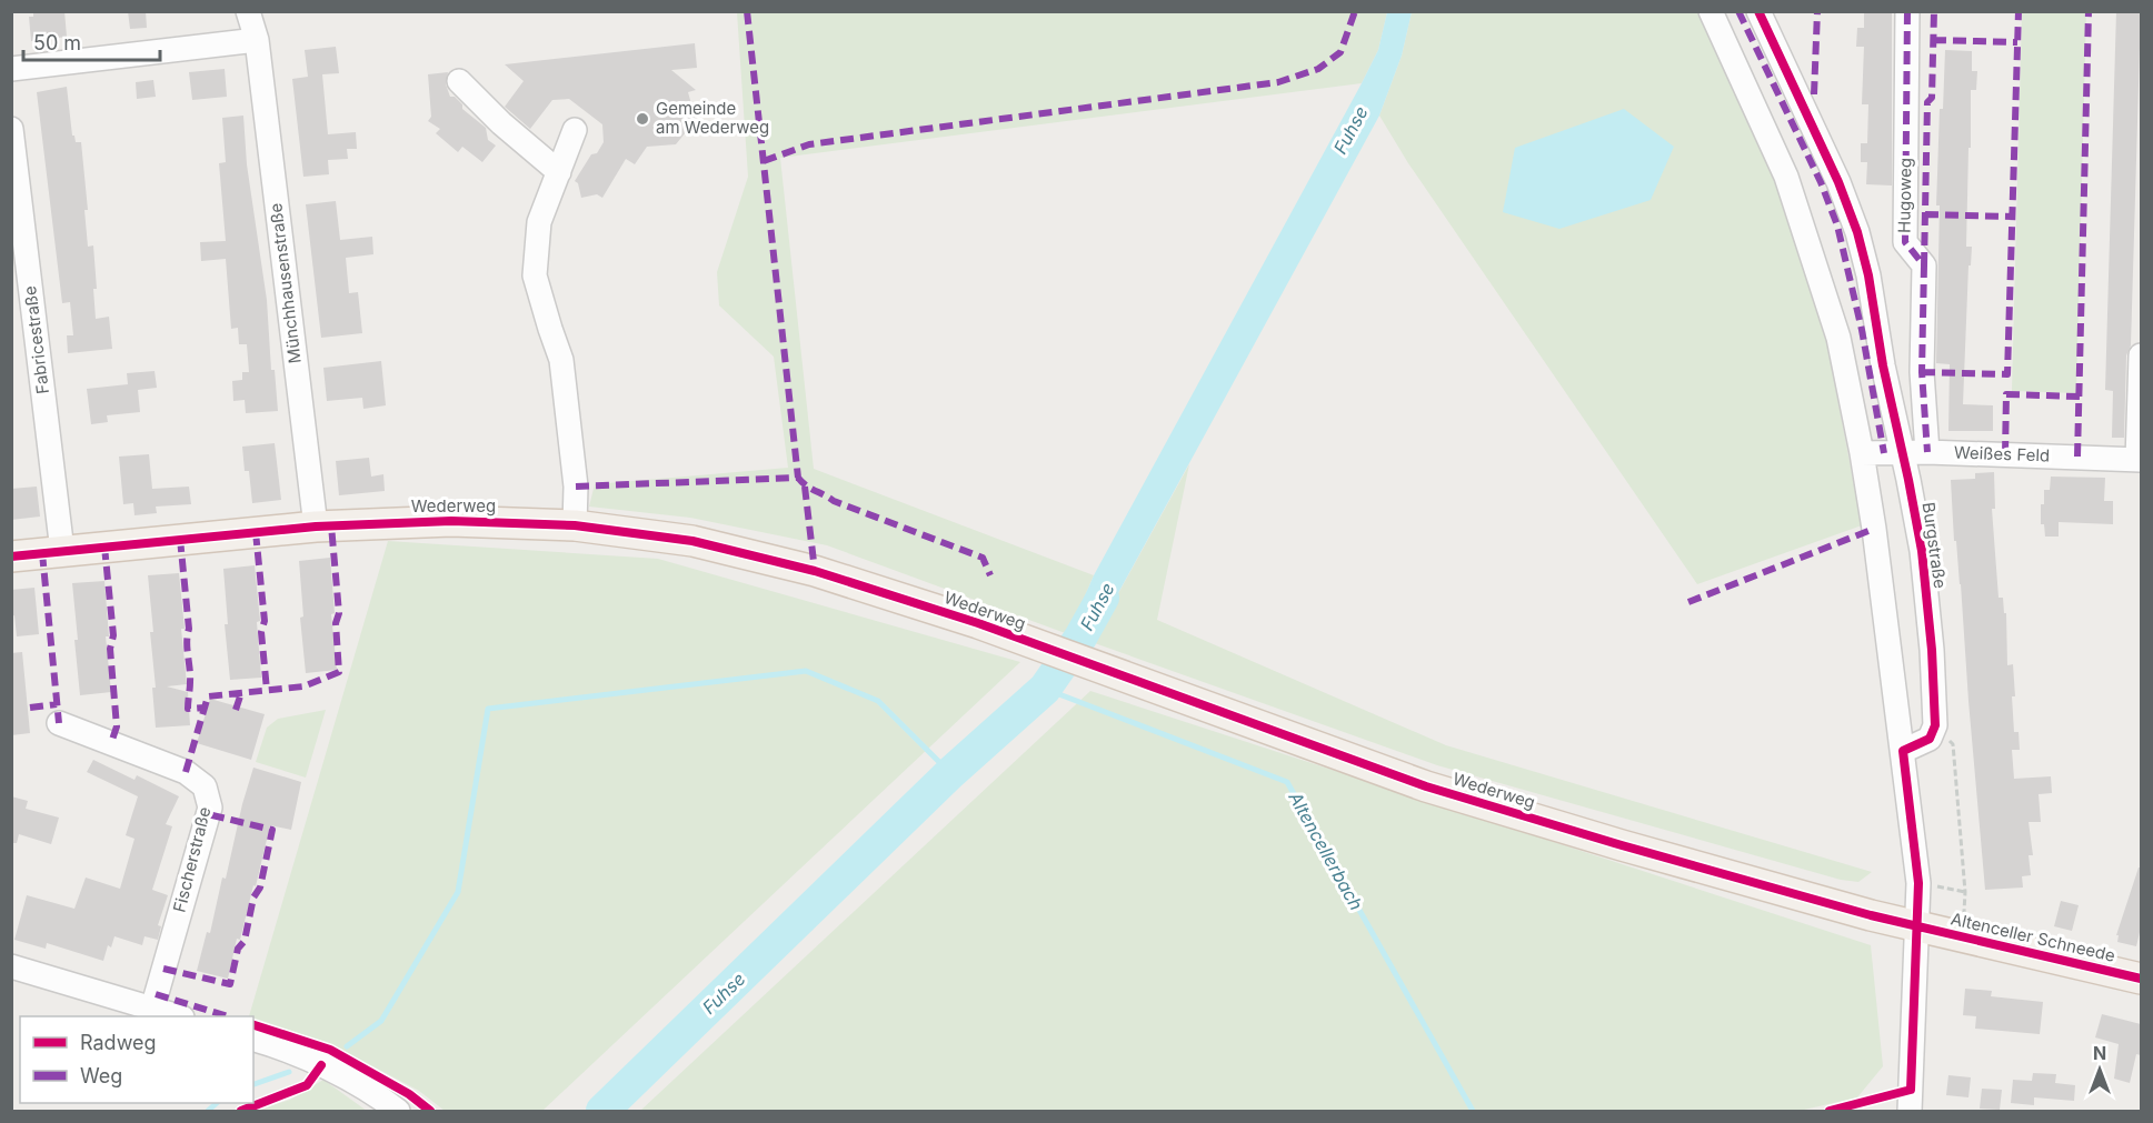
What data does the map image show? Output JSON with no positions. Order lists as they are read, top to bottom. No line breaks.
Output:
{"streets":{"main road":["Wederweg","Altenceller Schneede"],"street":["Hugoweg","Münchhausenstraße","Fabricestraße","Weißes Feld","Burgstraße","Fischerstraße"]},"crossings":[["Hugoweg","Weißes Feld"],["Münchhausenstraße","Wederweg"],["Fabricestraße","Wederweg"],["Weißes Feld","Burgstraße"],["Wederweg","Altenceller Schneede"]],"water":["Fuhse","Altencellerbach"],"places":["Gemeinde am Wederweg"],"legend":["Radweg","Weg"],"scale_bar":"50 m","north":"top"}
